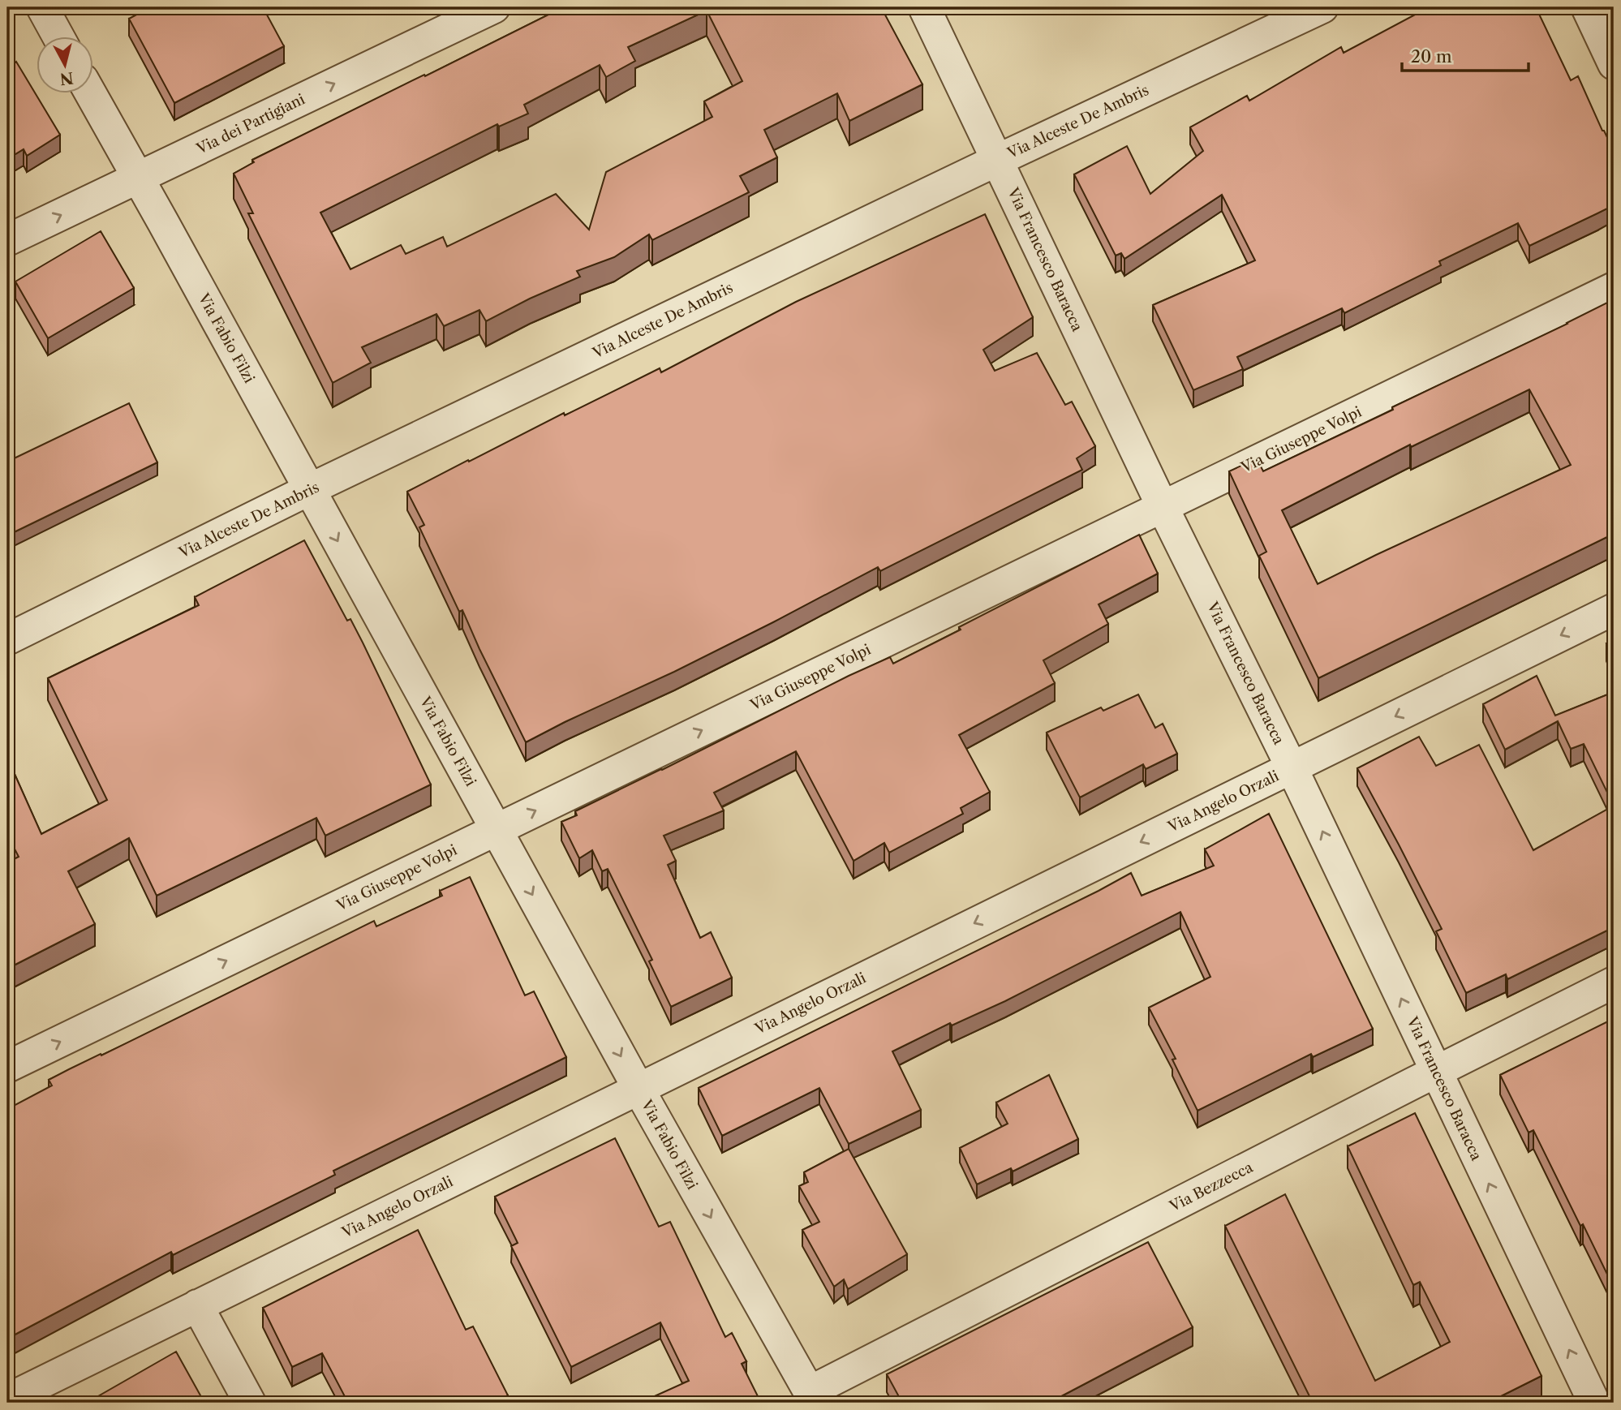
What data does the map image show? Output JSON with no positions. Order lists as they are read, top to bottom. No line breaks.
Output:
{"streets":{"street":["Via Alceste De Ambris","Via dei Partigiani","Via Francesco Baracca","Via Fabio Filzi","Via Giuseppe Volpi","Via Angelo Orzali","Via Bezzecca"]},"crossings":[["Via Alceste De Ambris","Via Francesco Baracca"],["Via Alceste De Ambris","Via Fabio Filzi"],["Via dei Partigiani","Via Fabio Filzi"],["Via Francesco Baracca","Via Giuseppe Volpi"],["Via Francesco Baracca","Via Angelo Orzali"],["Via Francesco Baracca","Via Bezzecca"],["Via Fabio Filzi","Via Giuseppe Volpi"],["Via Fabio Filzi","Via Angelo Orzali"],["Via Fabio Filzi","Via Bezzecca"]],"one_way":["Via dei Partigiani","Via Francesco Baracca","Via Fabio Filzi","Via Giuseppe Volpi","Via Angelo Orzali"],"scale_bar":"20 m","north":"bottom"}
